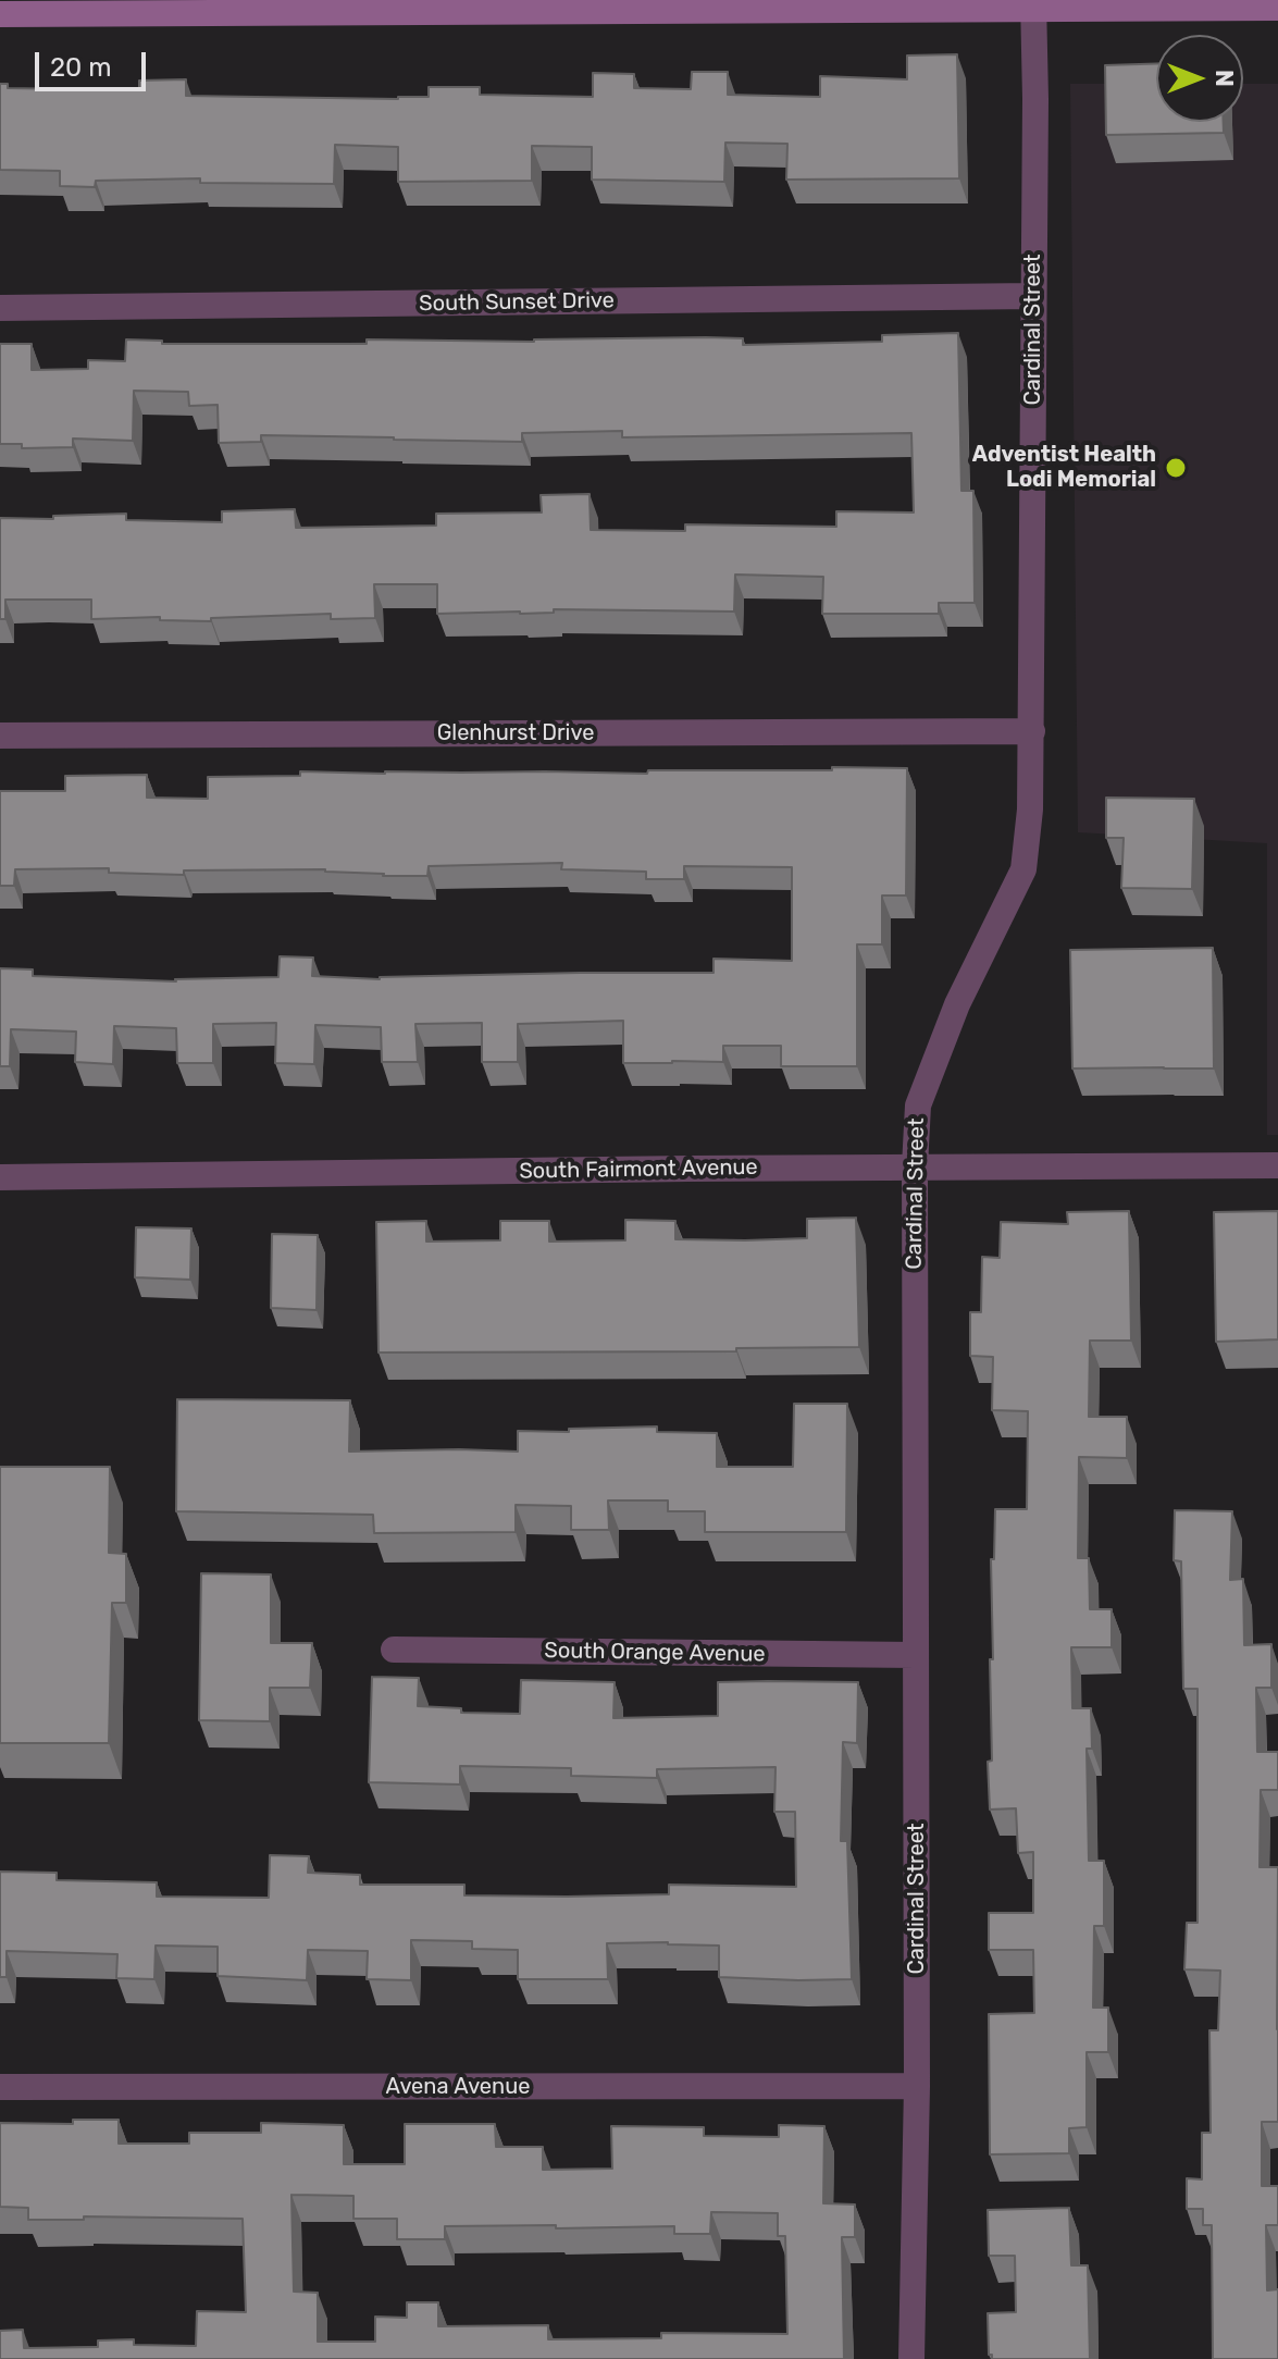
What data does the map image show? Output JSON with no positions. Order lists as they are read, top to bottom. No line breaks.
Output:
{"streets":{"street":["South Sunset Drive","Cardinal Street","Glenhurst Drive","South Fairmont Avenue","South Orange Avenue","Avena Avenue"]},"crossings":[["South Sunset Drive","Cardinal Street"],["Cardinal Street","Glenhurst Drive"],["Cardinal Street","South Fairmont Avenue"],["Cardinal Street","South Orange Avenue"],["Cardinal Street","Avena Avenue"]],"places":["Adventist Health Lodi Memorial"],"scale_bar":"20 m","north":"right"}
